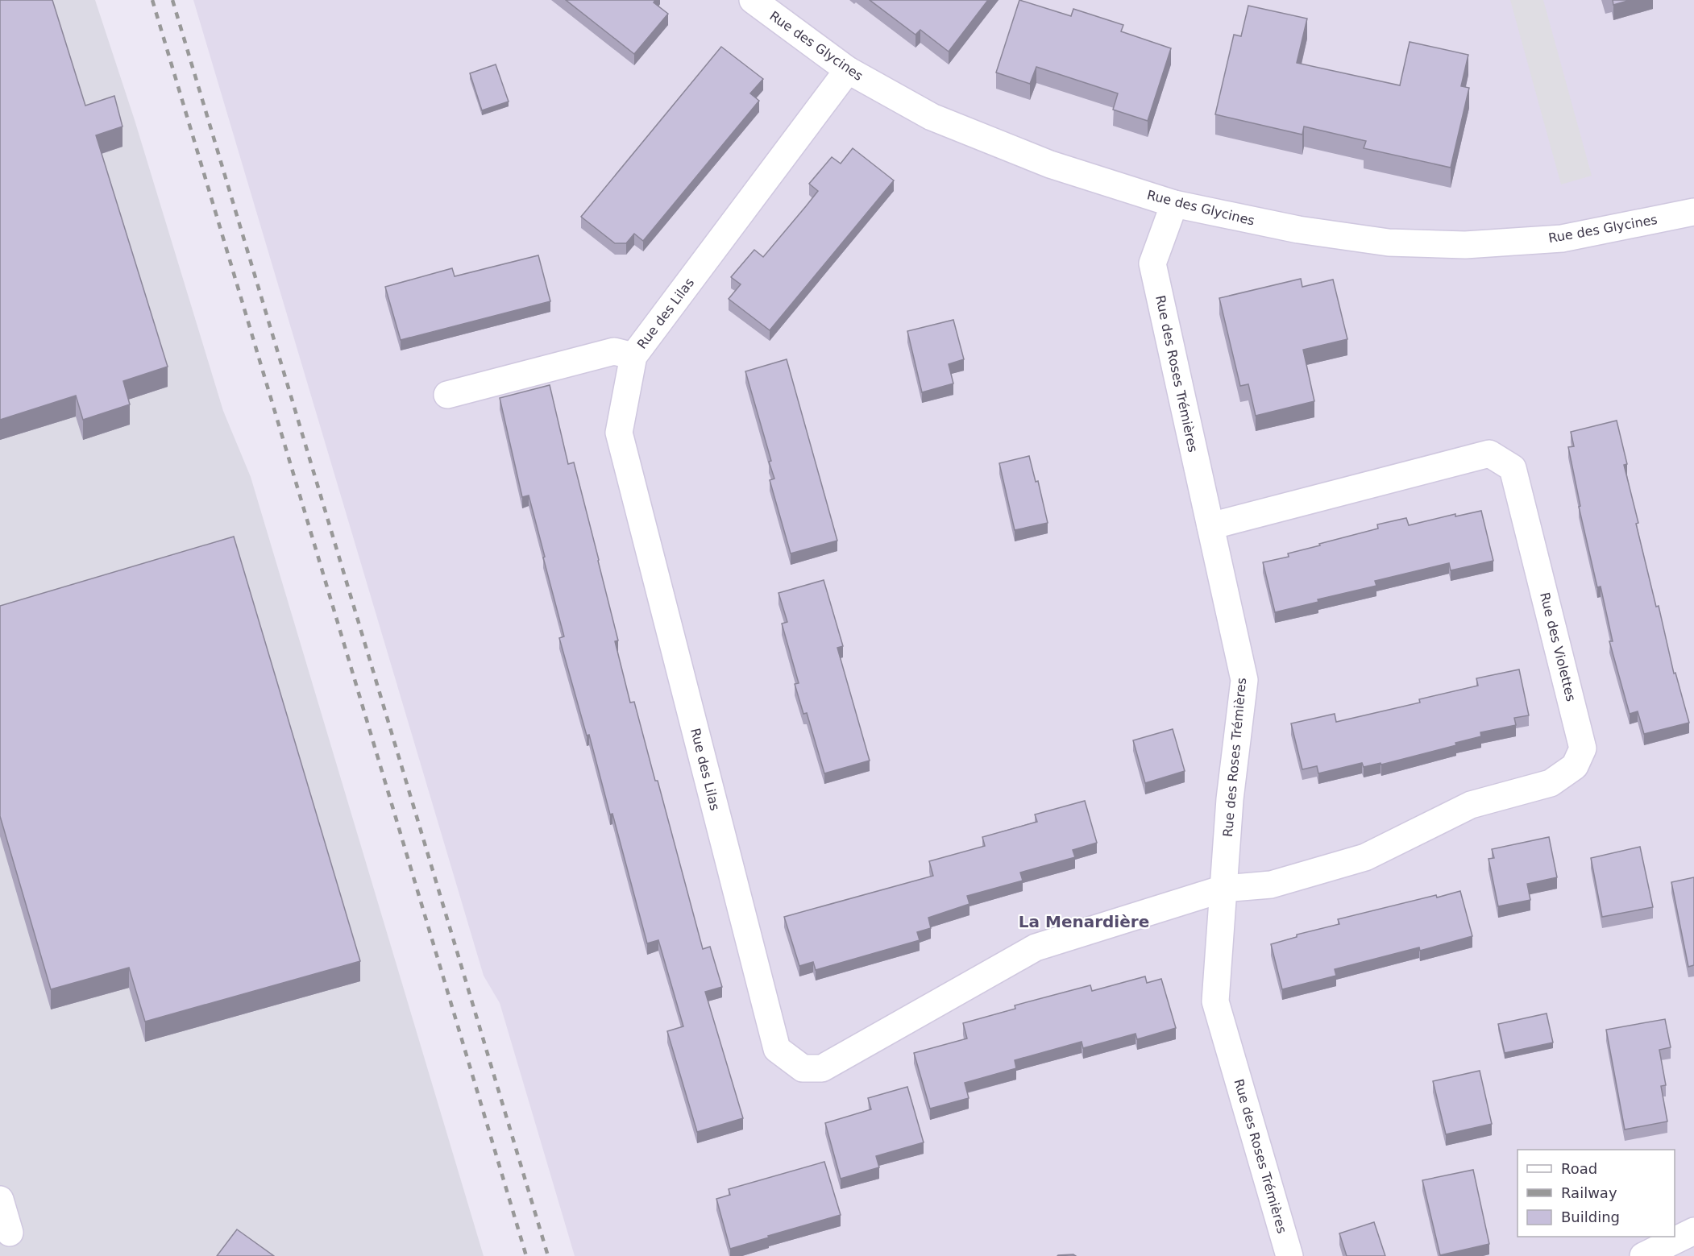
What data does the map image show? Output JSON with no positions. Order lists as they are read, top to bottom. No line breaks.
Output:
{"streets":{"street":["Rue des Glycines","Rue des Lilas","Rue des Roses Trémières","Rue des Violettes"]},"crossings":[["Rue des Glycines","Rue des Lilas"],["Rue des Glycines","Rue des Roses Trémières"],["Rue des Lilas","Rue des Roses Trémières"],["Rue des Lilas","Rue des Violettes"],["Rue des Roses Trémières","Rue des Violettes"]],"districts":["La Menardière"],"legend":["Road","Railway","Building"]}
